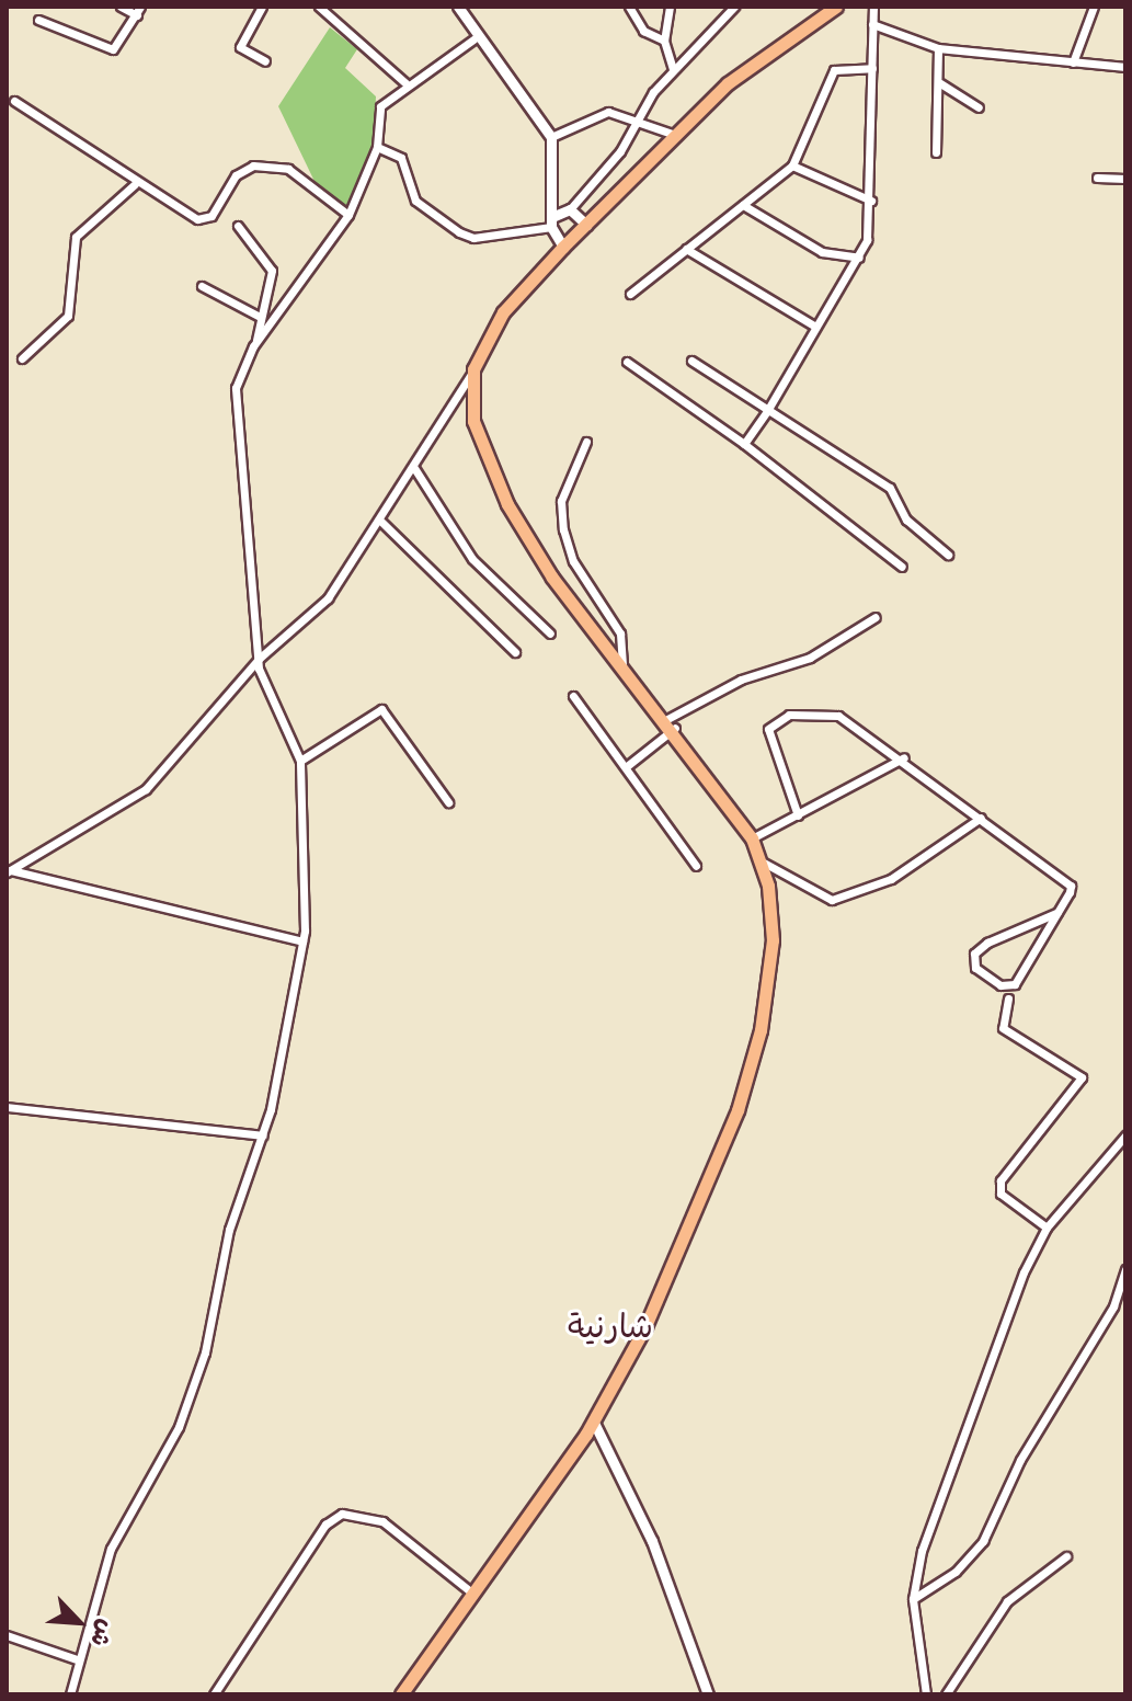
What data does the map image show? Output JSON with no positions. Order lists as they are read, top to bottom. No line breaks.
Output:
{"districts":["شارنية"],"north":"bottom right"}
